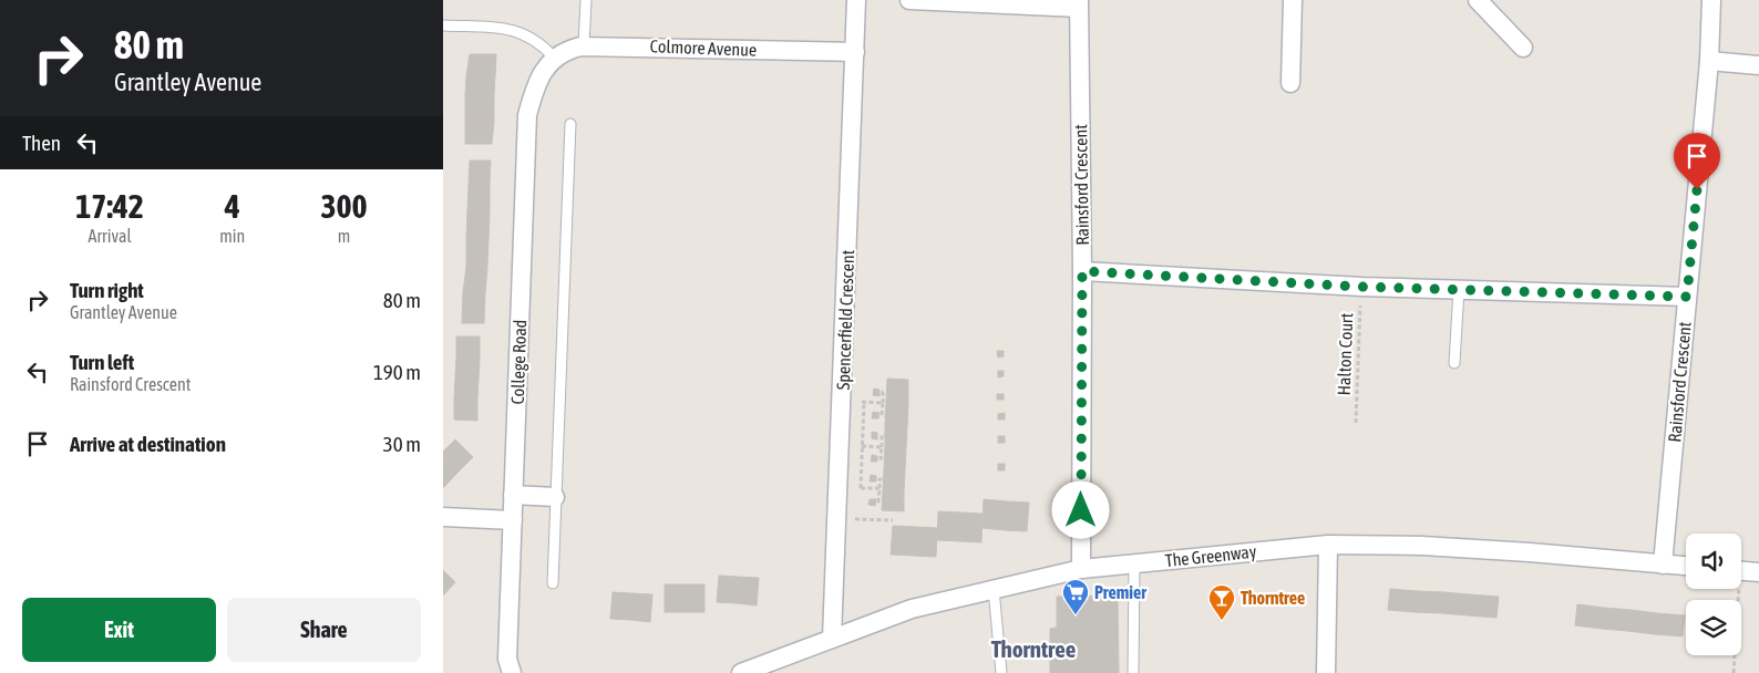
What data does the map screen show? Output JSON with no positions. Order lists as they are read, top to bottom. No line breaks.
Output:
{"streets":{"street":["Colmore Avenue","Rainsford Crescent","Spencerfield Crescent","College Road","The Greenway"],"path":["Halton Court"]},"crossings":[["Colmore Avenue","Spencerfield Crescent"],["Colmore Avenue","College Road"],["Rainsford Crescent","The Greenway"],["Spencerfield Crescent","The Greenway"]],"districts":["Thorntree"],"places":{"supermarket":["Premier"],"bar":["Thorntree"]},"page":{"turn":["80 m","Grantley Avenue"],"then":"Then","eta":["17:42","Arrival","4","min","300","m"],"list":[{"name":"Turn right","note":"Grantley Avenue","value":"80 m"},{"name":"Turn left","note":"Rainsford Crescent","value":"190 m"},{"name":"Arrive at destination","value":"30 m"}],"buttons":["Exit","Share"]}}
